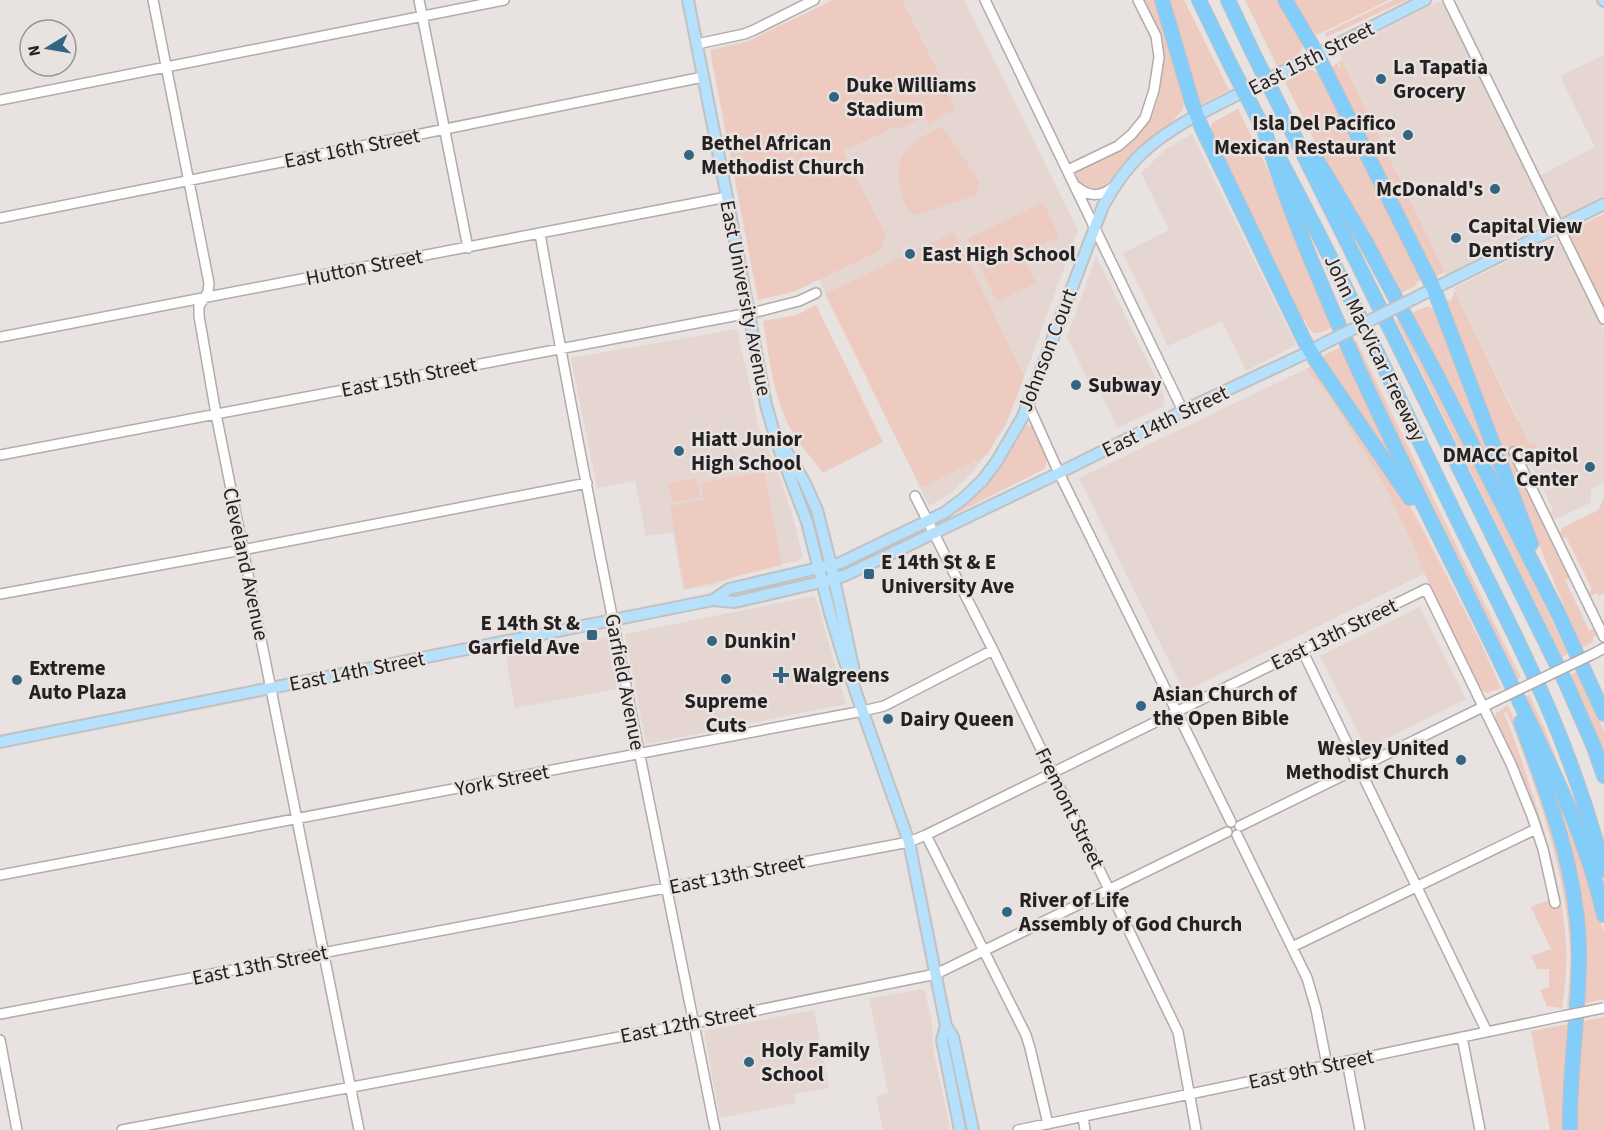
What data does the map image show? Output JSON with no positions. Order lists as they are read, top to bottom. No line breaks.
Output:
{"streets":{"highway":["John MacVicar Freeway"],"main road":["East 15th Street","East University Avenue","Johnson Court","East 14th Street"],"street":["East 16th Street","Hutton Street","Cleveland Avenue","East 13th Street","Garfield Avenue","York Street","Fremont Street","East 12th Street","East 9th Street"]},"crossings":[["East 15th Street","East University Avenue"],["East 15th Street","Johnson Court"],["East 15th Street","Cleveland Avenue"],["East 15th Street","Garfield Avenue"],["East 16th Street","East University Avenue"],["East 16th Street","Cleveland Avenue"],["Hutton Street","East University Avenue"],["Hutton Street","Cleveland Avenue"],["Hutton Street","Garfield Avenue"],["East University Avenue","East 14th Street"],["East University Avenue","East 13th Street"],["East University Avenue","York Street"],["East University Avenue","East 12th Street"],["Johnson Court","East 14th Street"],["Johnson Court","Fremont Street"],["East 14th Street","Cleveland Avenue"],["East 14th Street","Garfield Avenue"],["East 14th Street","Fremont Street"],["Cleveland Avenue","East 13th Street"],["Cleveland Avenue","York Street"],["Cleveland Avenue","East 12th Street"],["East 13th Street","Garfield Avenue"],["East 13th Street","Fremont Street"],["East 13th Street","East 12th Street"],["Garfield Avenue","York Street"],["Garfield Avenue","East 12th Street"],["York Street","Fremont Street"],["Fremont Street","East 12th Street"],["Fremont Street","East 9th Street"]],"places":{"other":["La Tapatia Grocery","Duke Williams Stadium","Isla Del Pacifico Mexican Restaurant","Bethel African Methodist Church","McDonald's","Capital View Dentistry","East High School","Subway","Hiatt Junior High School","DMACC Capitol Center","Dunkin'","Supreme Cuts","Extreme Auto Plaza","Asian Church of the Open Bible","Dairy Queen","Wesley United Methodist Church","River of Life Assembly of God Church","Holy Family School"],"transit":["E 14th St & E University Ave","E 14th St & Garfield Ave"],"health":["Walgreens"]},"north":"left"}
